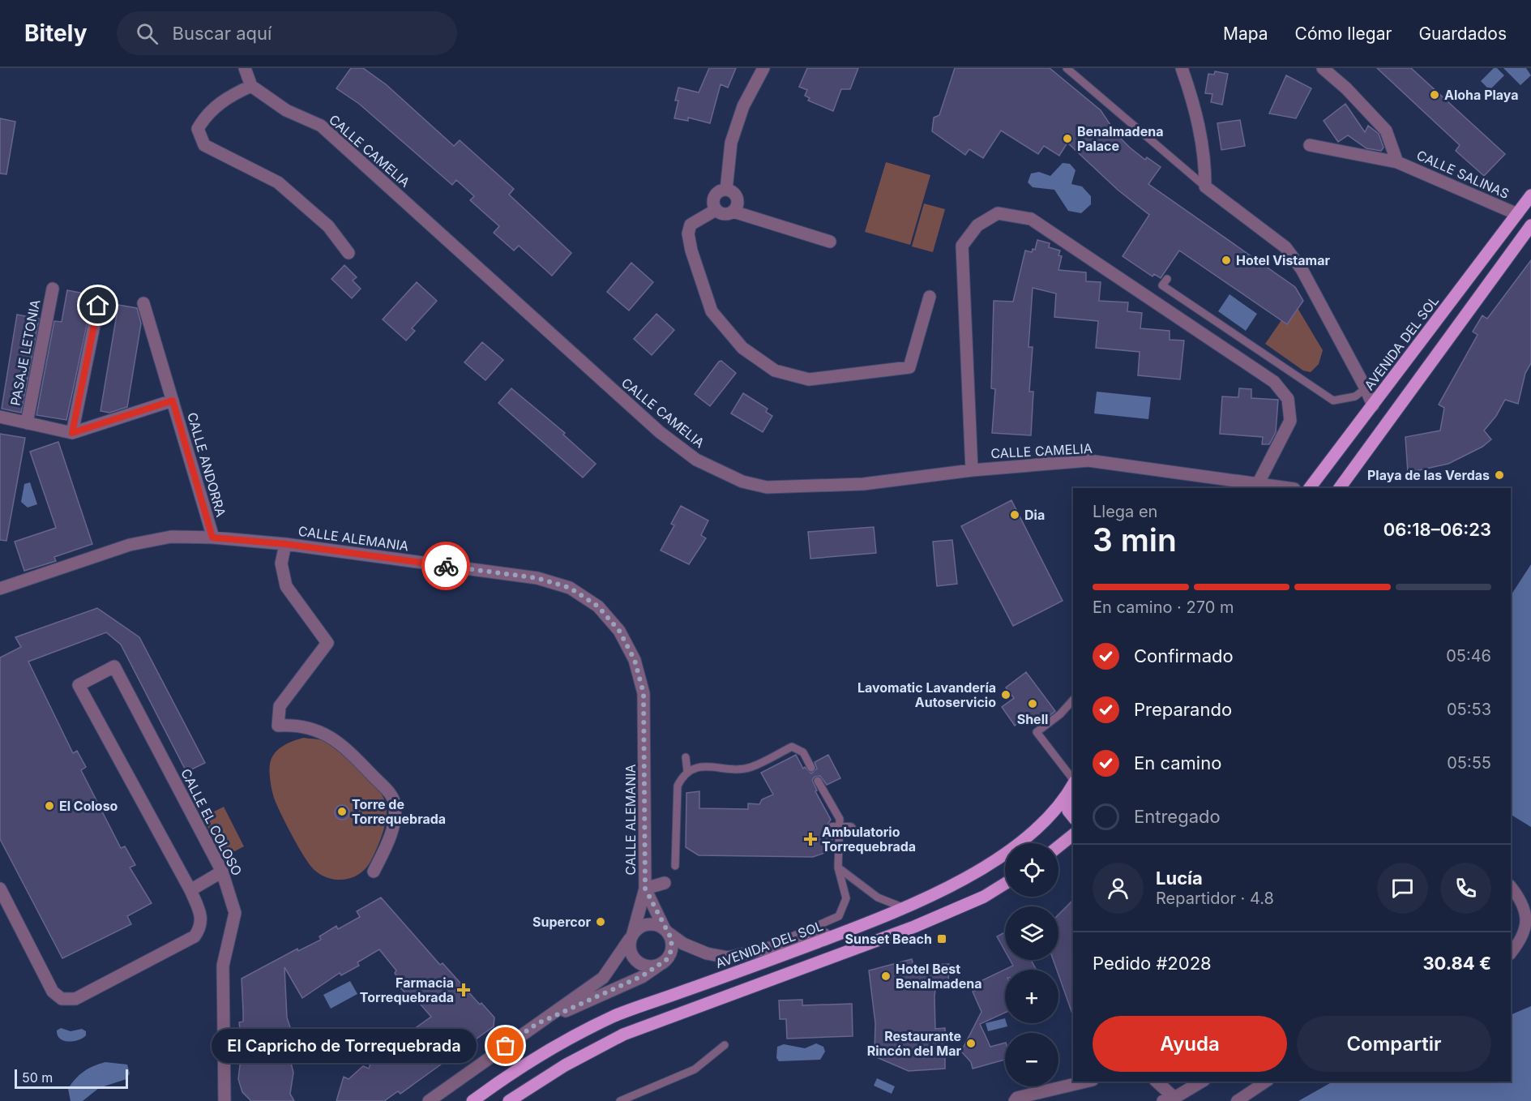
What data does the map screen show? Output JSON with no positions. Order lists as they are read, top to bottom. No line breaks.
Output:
{"streets":{"main road":["AVENIDA DEL SOL"],"street":["CALLE CAMELIA","CALLE SALINAS","PASAJE LETONIA","CALLE ANDORRA","CALLE ALEMANIA","CALLE EL COLOSO"]},"crossings":[["CALLE SALINAS","AVENIDA DEL SOL"],["PASAJE LETONIA","CALLE ANDORRA"],["CALLE ANDORRA","CALLE ALEMANIA"]],"places":{"other":["Aloha Playa","Benalmadena Palace","Hotel Vistamar","Playa de las Verdas","Dia","Lavomatic Lavandería Autoservicio","Shell","El Coloso","Torre de Torrequebrada","Supercor","Hotel Best Benalmadena","Restaurante Rincón del Mar","El Capricho de Torrequebrada"],"health":["Ambulatorio Torrequebrada","Farmacia Torrequebrada"],"transit":["Sunset Beach"]},"scale_bar":"50 m","page":{"header":"Bitely","search":"Buscar aquí","nav":["Mapa","Cómo llegar","Guardados"],"heading":["3 min","Llega en","06:18–06:23"],"panel":["Lucía","Repartidor · 4.8","Pedido #2028","30.84 €"],"bar":"En camino · 270 m","list":[["Confirmado","05:46"],["Preparando","05:53"],["En camino","05:55"],"Entregado"],"map_buttons":["+","−"],"buttons":["Ayuda","Compartir"],"bubble":"El Capricho de Torrequebrada","scale":"50 m"}}
